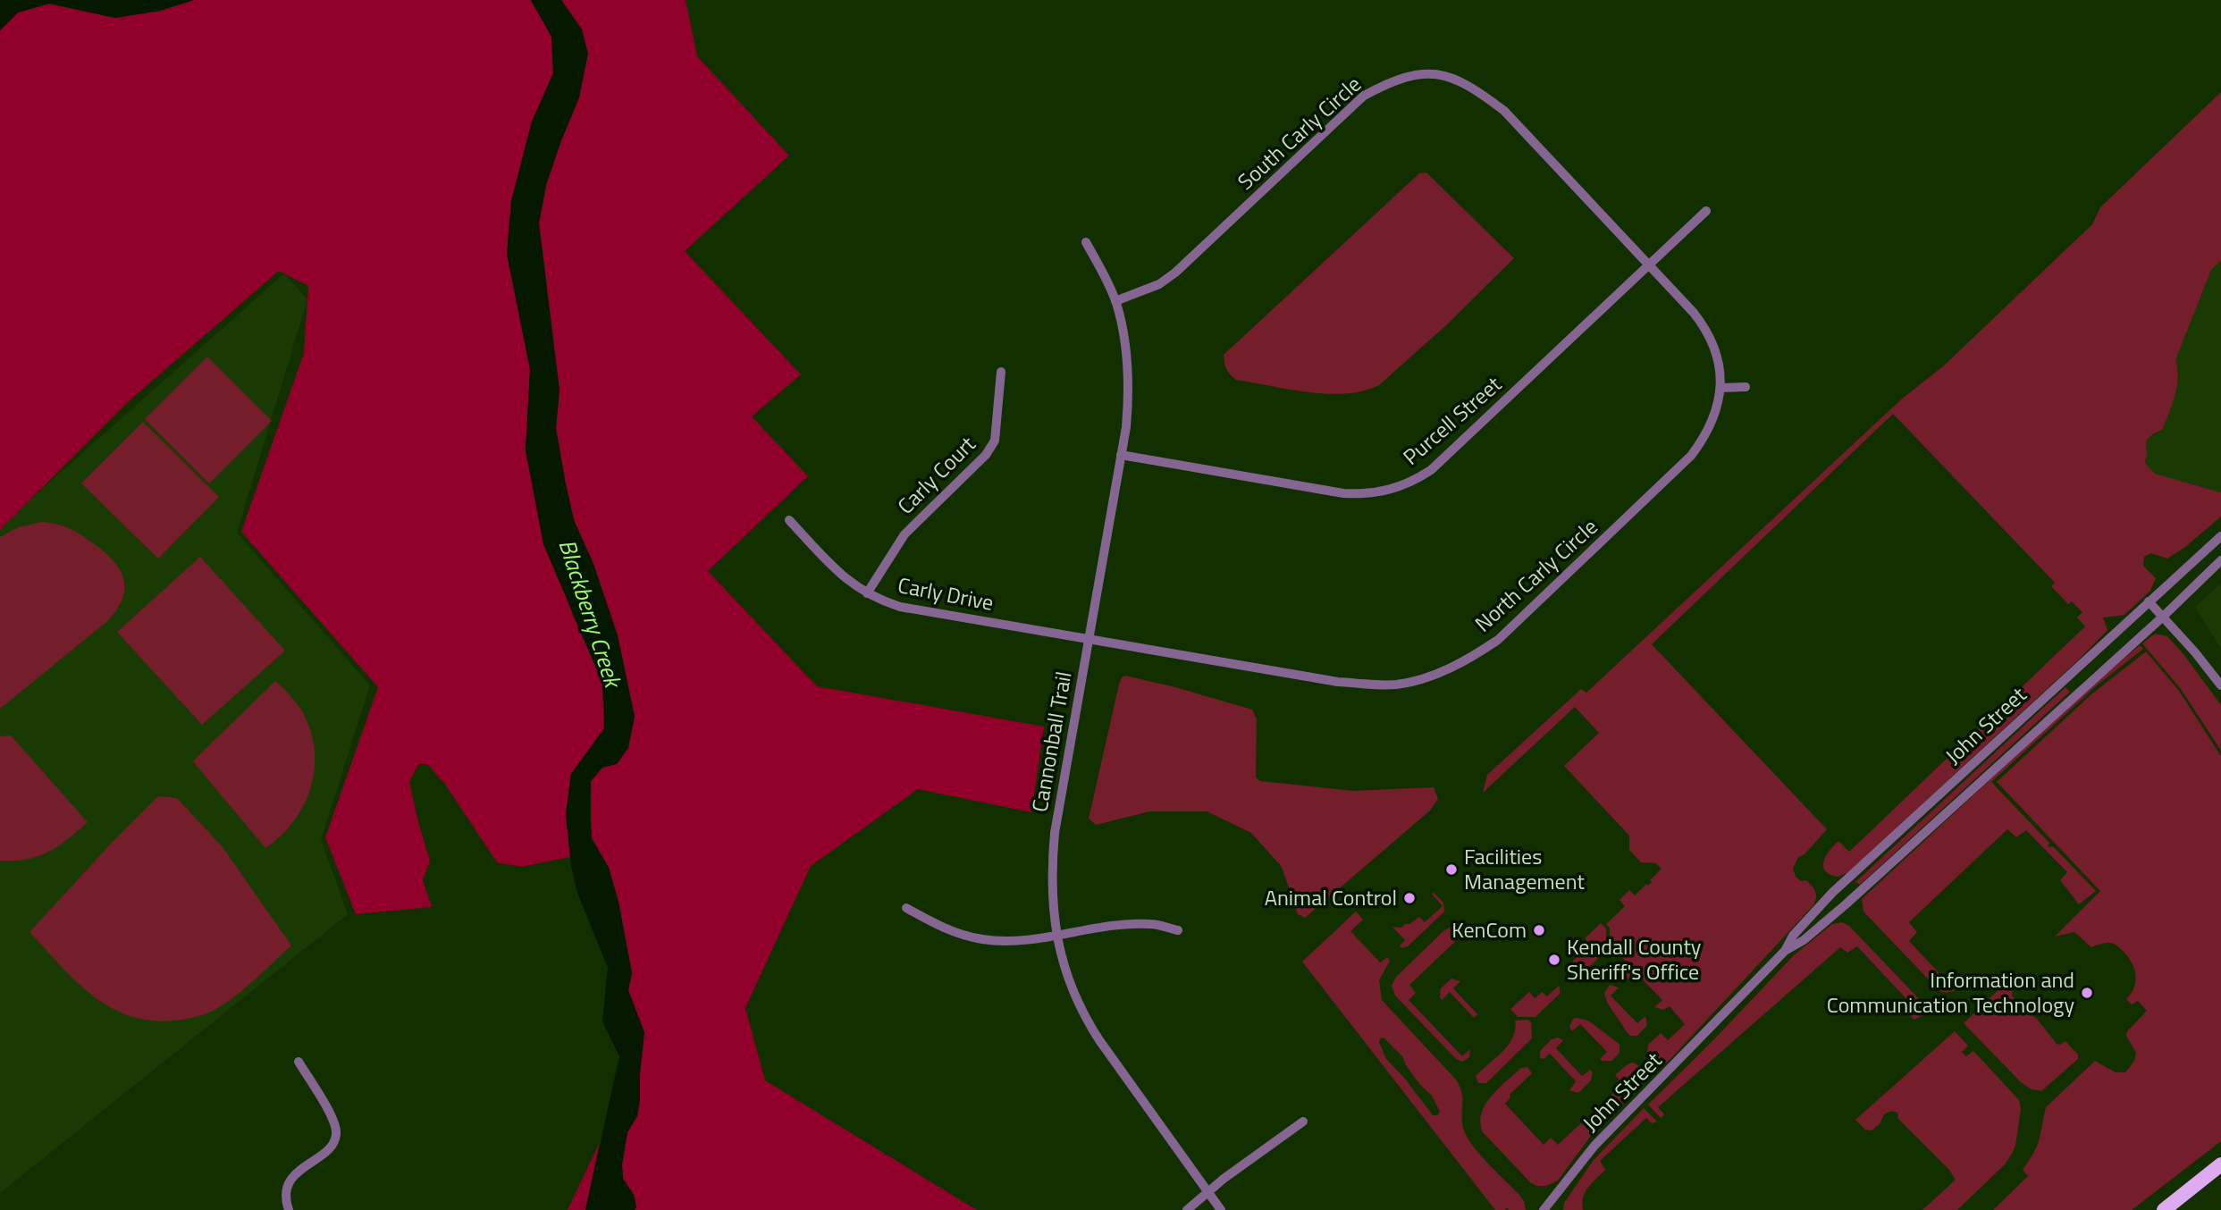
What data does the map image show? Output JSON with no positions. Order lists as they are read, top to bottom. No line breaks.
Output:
{"streets":{"street":["South Carly Circle","Purcell Street","Carly Court","North Carly Circle","Carly Drive","John Street","Cannonball Trail"]},"crossings":[["South Carly Circle","Purcell Street"],["South Carly Circle","North Carly Circle"],["South Carly Circle","Cannonball Trail"],["Purcell Street","North Carly Circle"],["Purcell Street","Cannonball Trail"],["Carly Court","Carly Drive"],["North Carly Circle","Carly Drive"],["North Carly Circle","Cannonball Trail"],["Carly Drive","Cannonball Trail"]],"water":["Blackberry Creek"],"places":["Facilities Management","Animal Control","KenCom","Kendall County Sheriff's Office","Information and Communication Technology"]}
